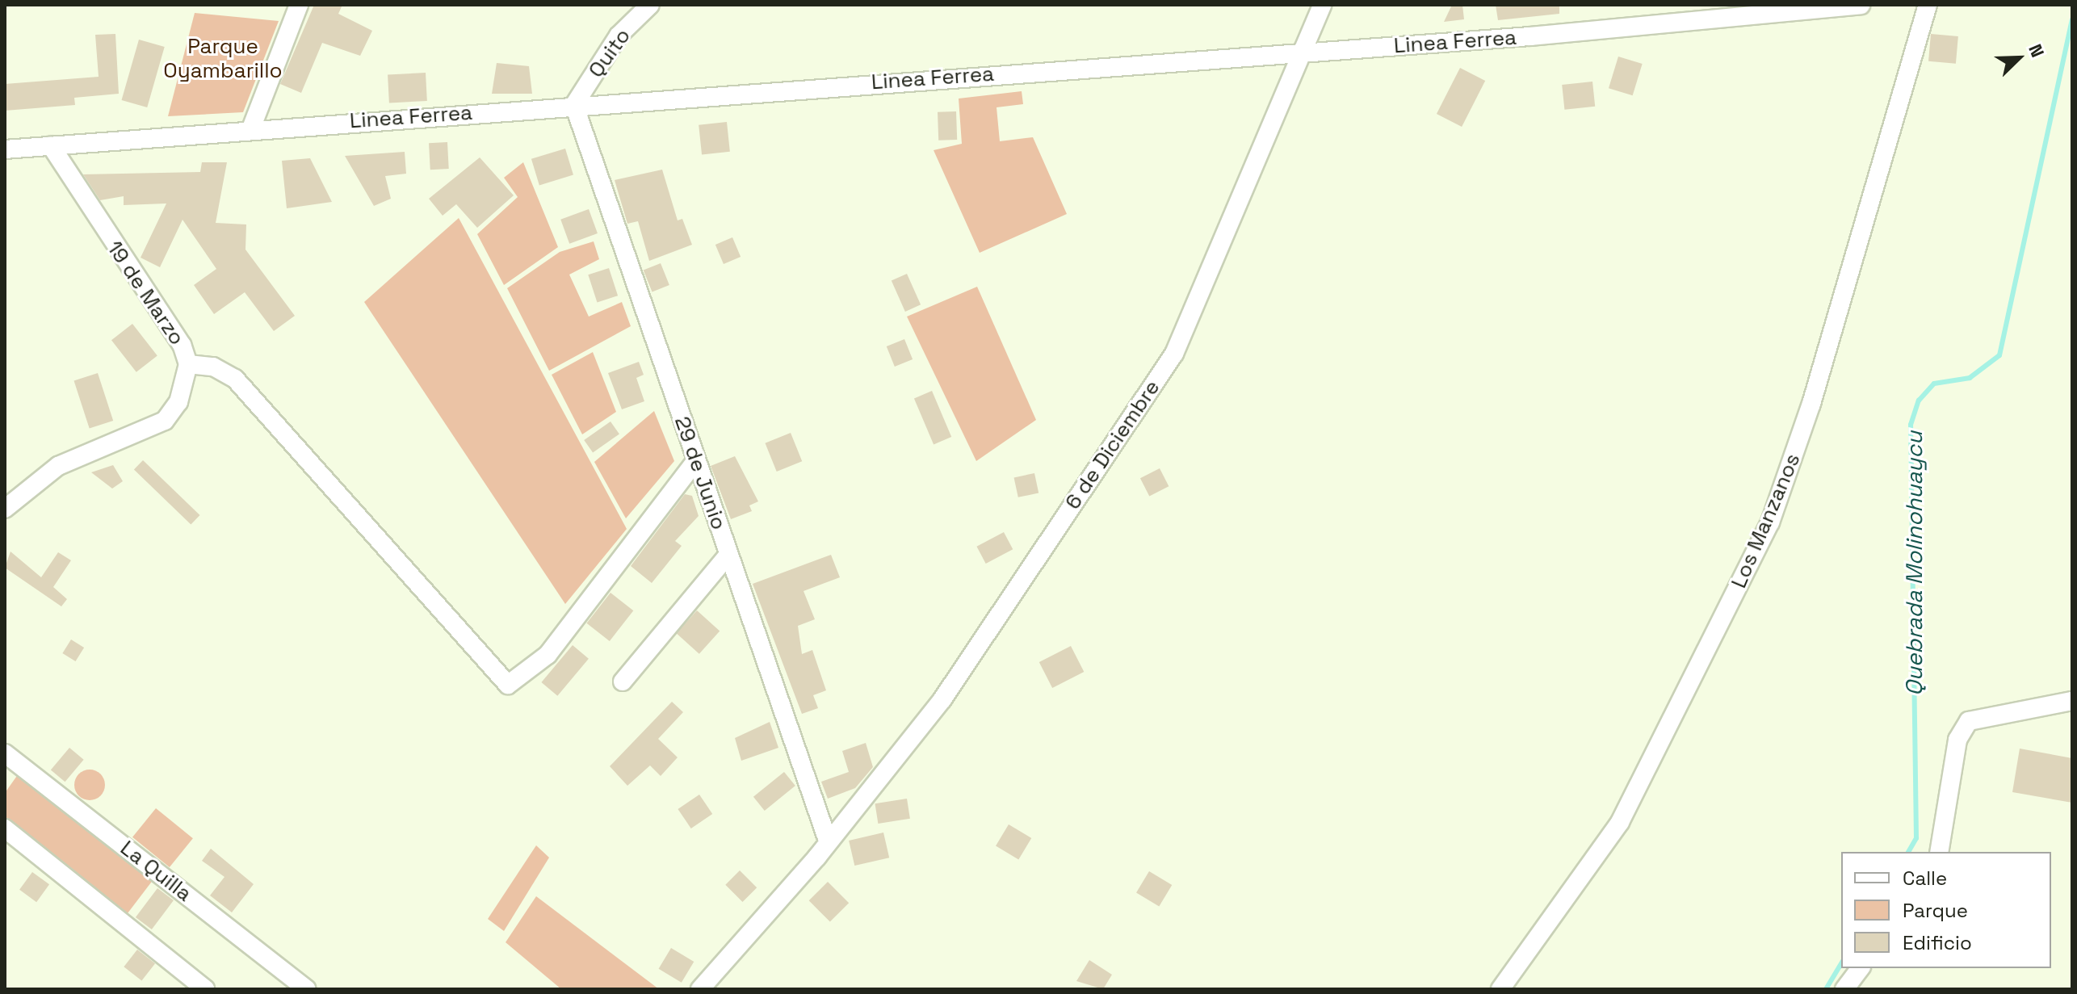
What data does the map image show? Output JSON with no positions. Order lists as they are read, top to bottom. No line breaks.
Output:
{"streets":{"street":["Linea Ferrea","Quito","19 de Marzo","6 de Diciembre","29 de Junio","Los Manzanos","La Quilla"]},"crossings":[["Linea Ferrea","Quito"],["Linea Ferrea","19 de Marzo"],["Linea Ferrea","6 de Diciembre"],["Linea Ferrea","29 de Junio"],["Quito","29 de Junio"],["6 de Diciembre","29 de Junio"]],"water":["Quebrada Molinohuaycu"],"parks":["Parque Oyambarillo"],"legend":["Calle","Parque","Edificio"],"north":"top right"}
